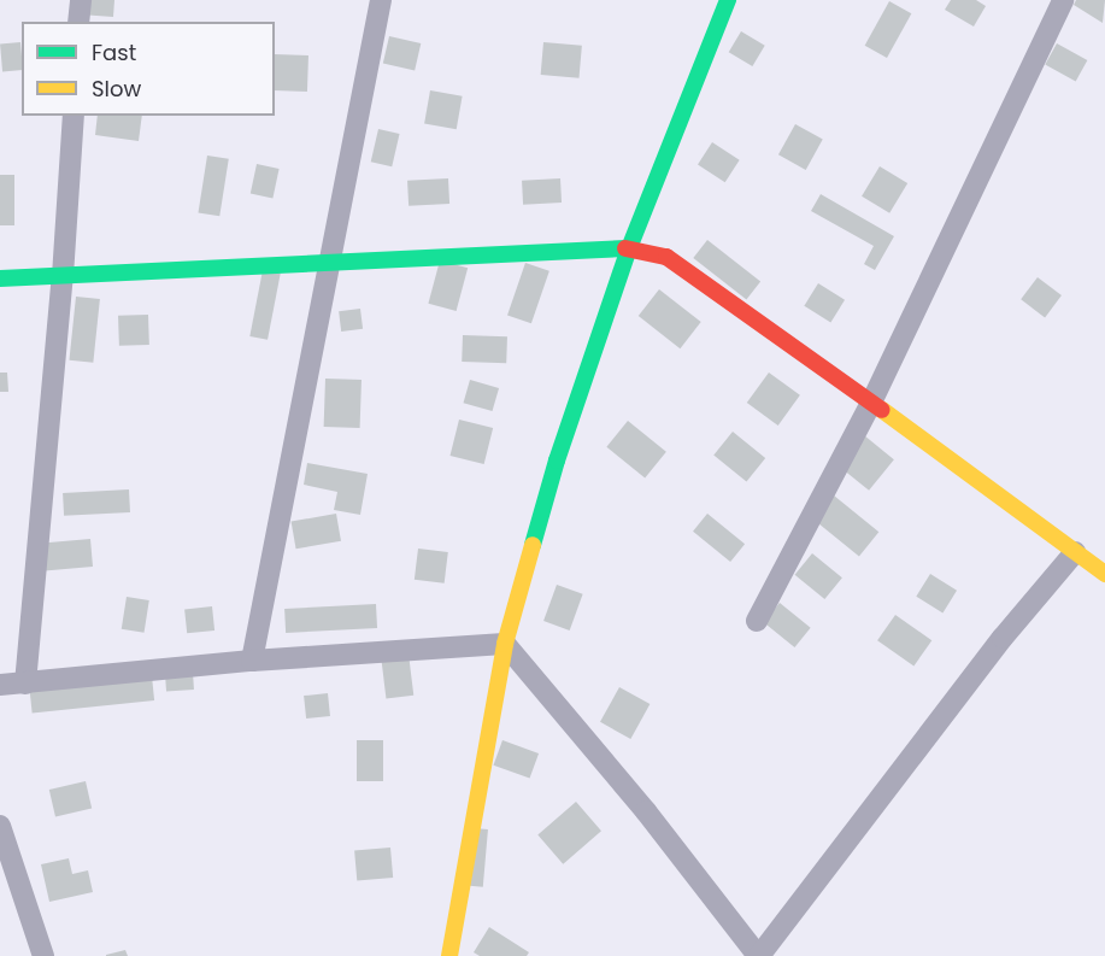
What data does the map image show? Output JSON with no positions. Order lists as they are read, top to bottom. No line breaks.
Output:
{"legend":["Fast","Slow"]}
